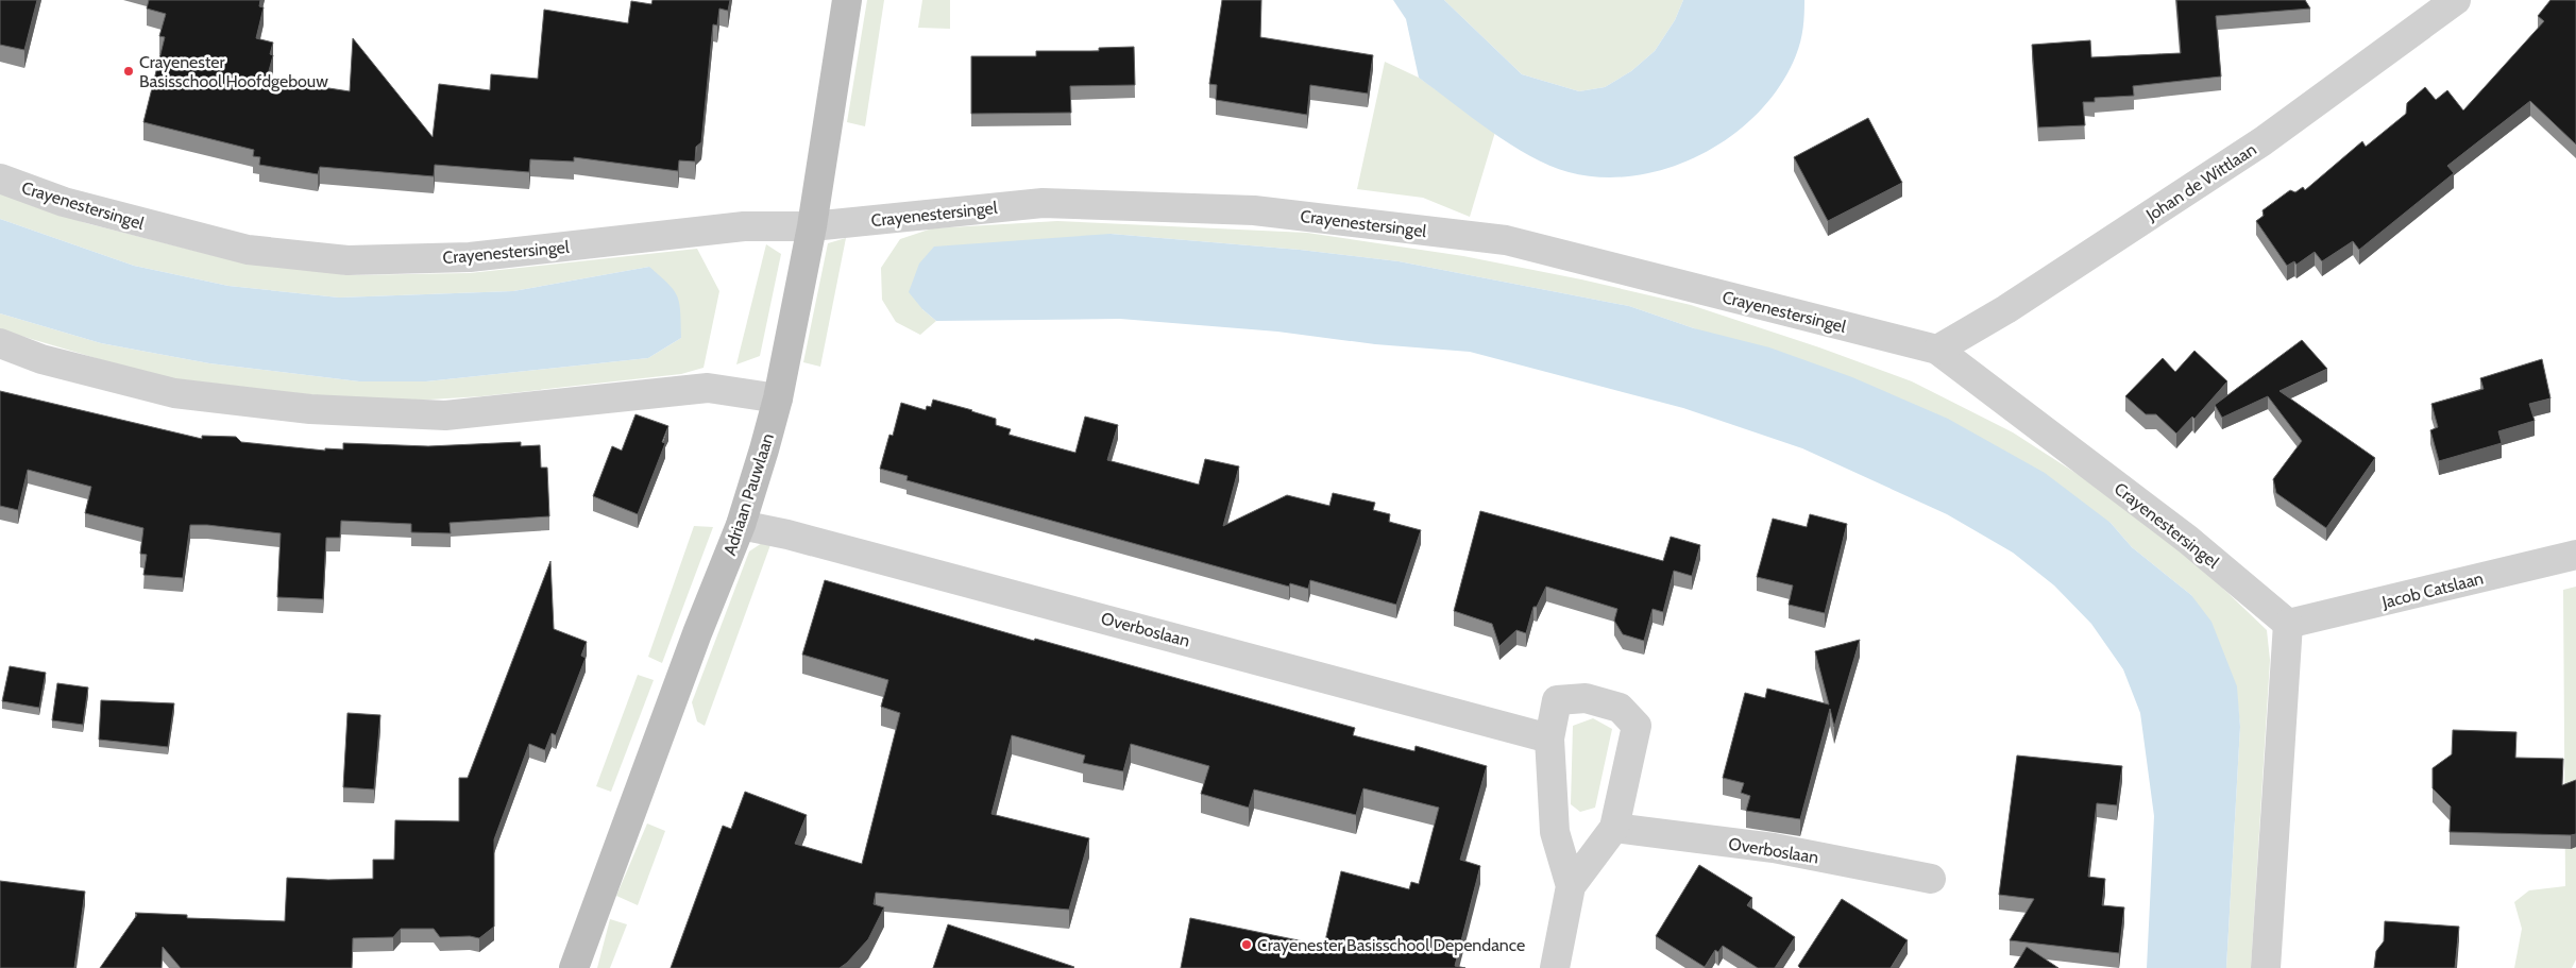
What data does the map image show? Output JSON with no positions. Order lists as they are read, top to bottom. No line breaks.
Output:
{"streets":{"street":["Johan de Wittlaan","Crayenestersingel","Adriaan Pauwlaan","Jacob Catslaan","Overboslaan"]},"crossings":[["Johan de Wittlaan","Crayenestersingel"],["Crayenestersingel","Adriaan Pauwlaan"],["Crayenestersingel","Jacob Catslaan"],["Adriaan Pauwlaan","Overboslaan"]],"places":["Crayenester Basisschool Hoofdgebouw","Crayenester Basisschool Dependance"]}
